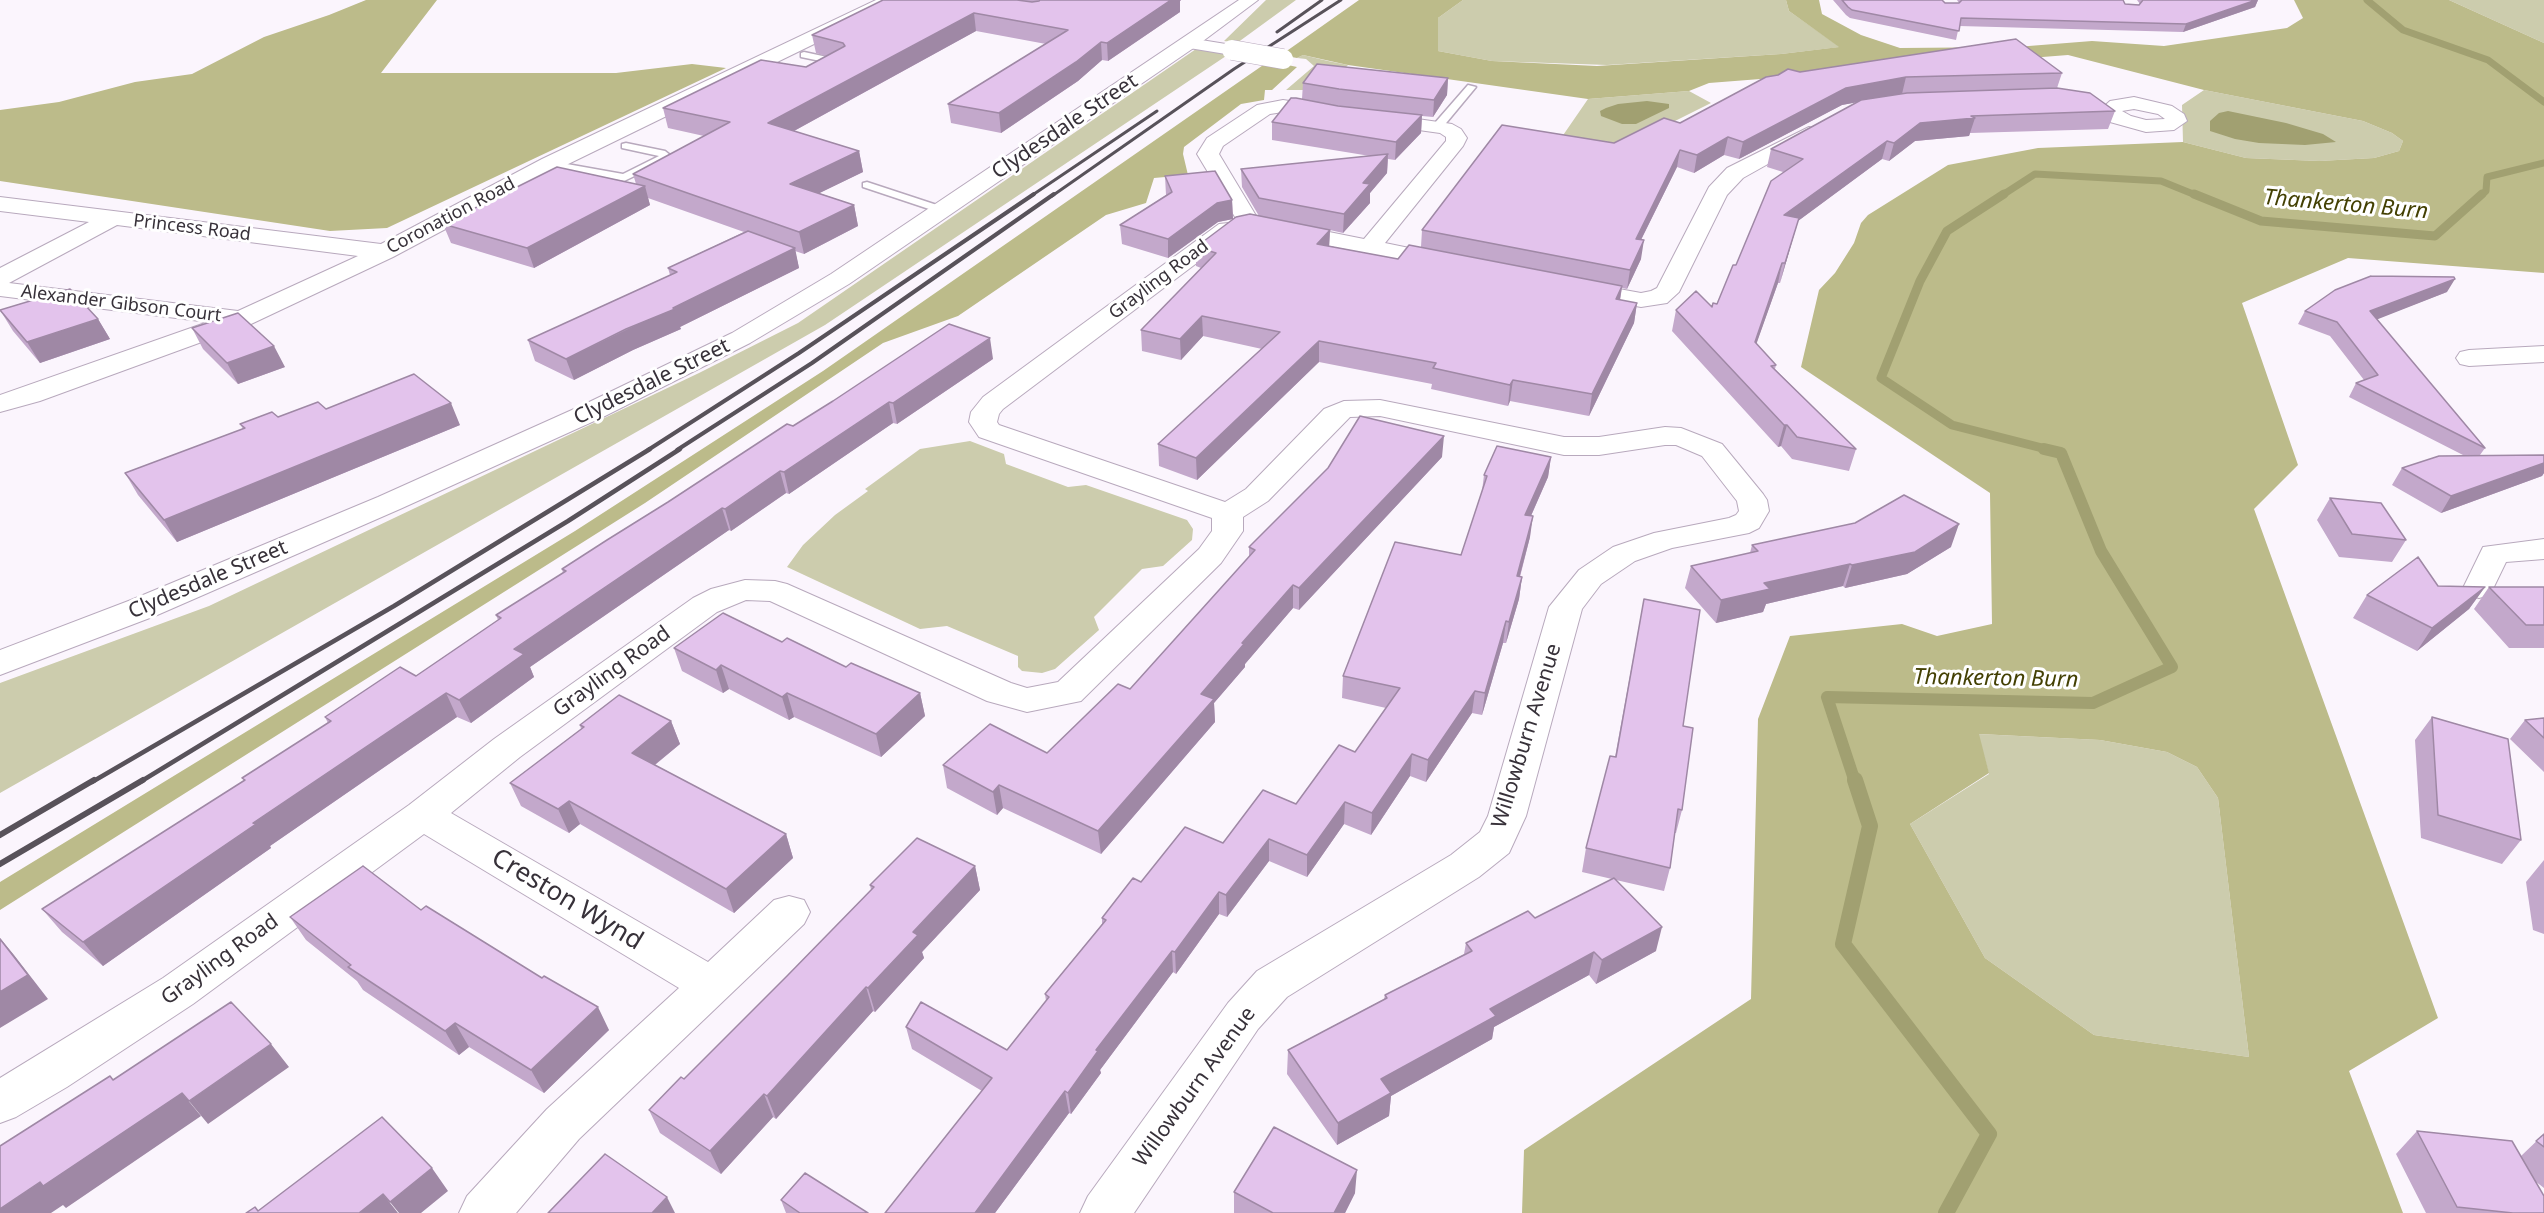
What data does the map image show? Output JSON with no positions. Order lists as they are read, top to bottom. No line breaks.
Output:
{"streets":{"street":["Clydesdale Street","Coronation Road","Princess Road","Grayling Road","Alexander Gibson Court","Willowburn Avenue","Creston Wynd"]},"crossings":[["Coronation Road","Princess Road"],["Coronation Road","Alexander Gibson Court"],["Princess Road","Alexander Gibson Court"],["Grayling Road","Willowburn Avenue"],["Grayling Road","Creston Wynd"]],"water":["Thankerton Burn"]}
